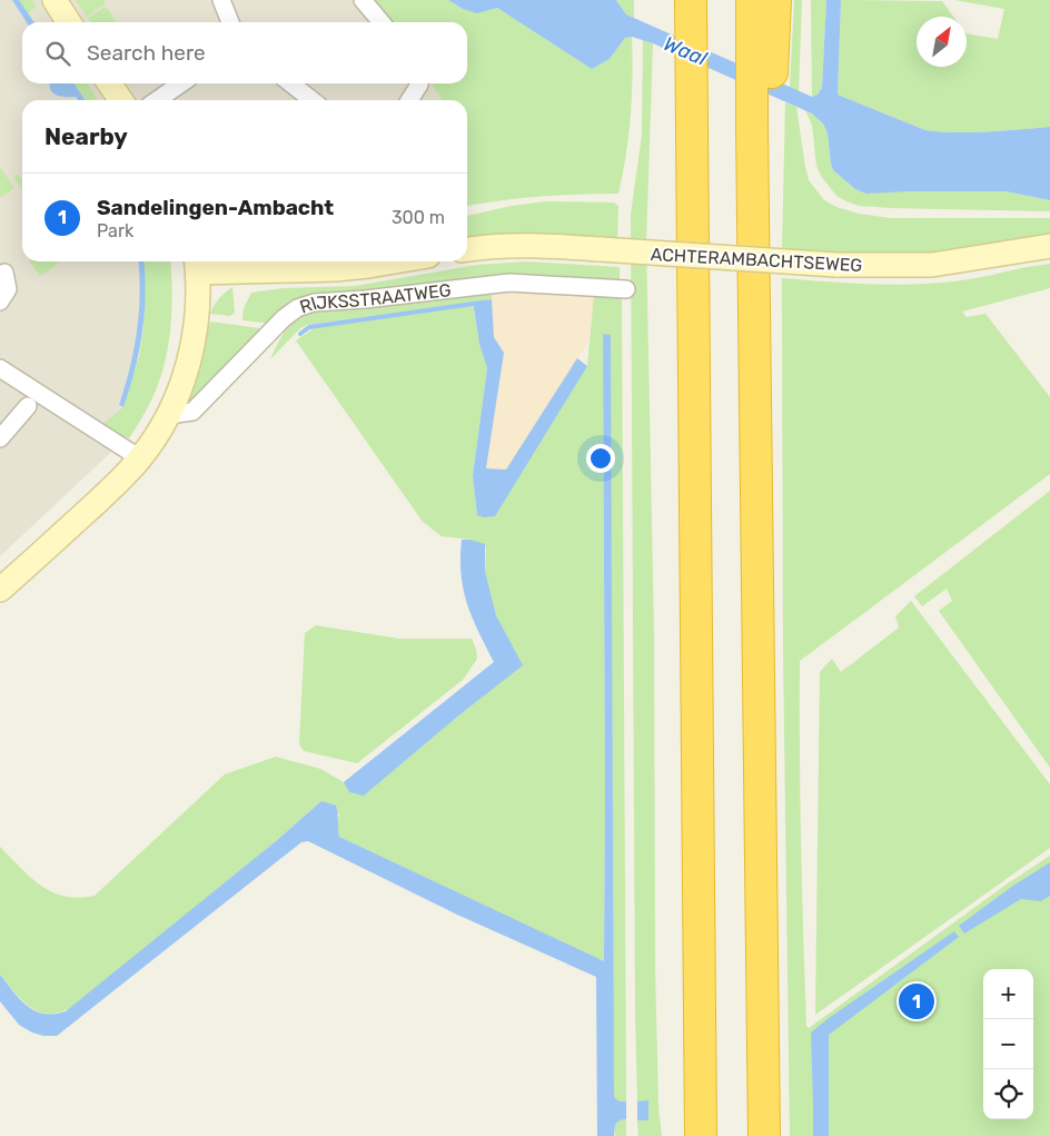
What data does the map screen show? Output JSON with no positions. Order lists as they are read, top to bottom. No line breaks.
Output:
{"streets":{"street":["ACHTERAMBACHTSEWEG","RIJKSSTRAATWEG"]},"water":["Waal"],"north":"top right","page":{"search":"Search here","heading":"Nearby","list":[{"mark":"1","name":"Sandelingen-Ambacht","note":"Park","value":"300 m"}],"map_buttons":["+","−"],"pins":"1"}}
